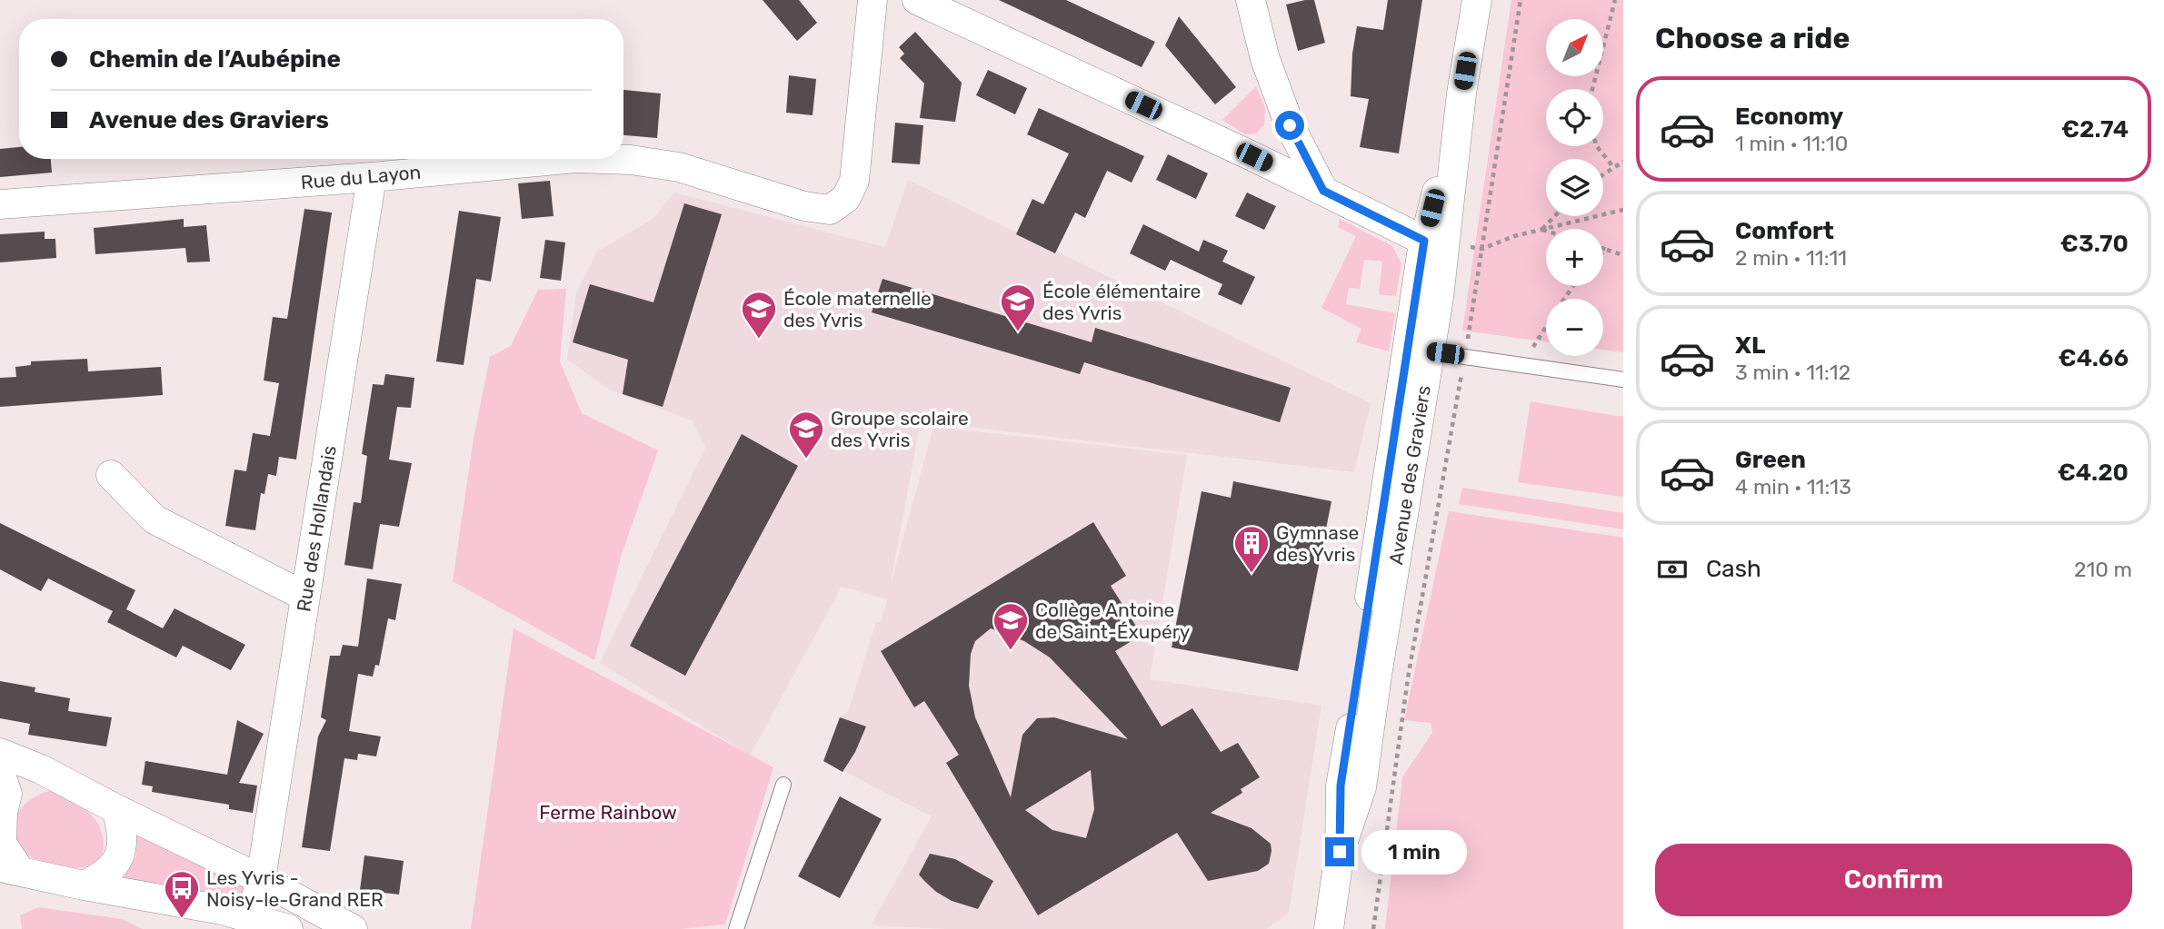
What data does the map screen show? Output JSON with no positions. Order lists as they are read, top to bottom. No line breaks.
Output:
{"streets":{"street":["Rue du Layon","Avenue des Graviers","Rue des Hollandais"]},"crossings":[["Rue du Layon","Rue des Hollandais"]],"parks":["Ferme Rainbow"],"places":{"school or university":["École élémentaire des Yvris","École maternelle des Yvris","Groupe scolaire des Yvris","Collège Antoine de Saint-Éxupéry"],"building":["Gymnase des Yvris"],"bus stop":["Les Yvris - Noisy-le-Grand RER"]},"north":"top right","page":{"heading":"Choose a ride","map_buttons":["+","−"],"banner":["Chemin de l’Aubépine","Avenue des Graviers"],"list":[{"name":"Economy","note":"1 min · 11:10","value":"€2.74"},{"name":"Comfort","note":"2 min · 11:11","value":"€3.70"},{"name":"XL","note":"3 min · 11:12","value":"€4.66"},{"name":"Green","note":"4 min · 11:13","value":"€4.20"}],"pay":["Cash","210 m"],"bubble":"1 min","buttons":"Confirm"}}
